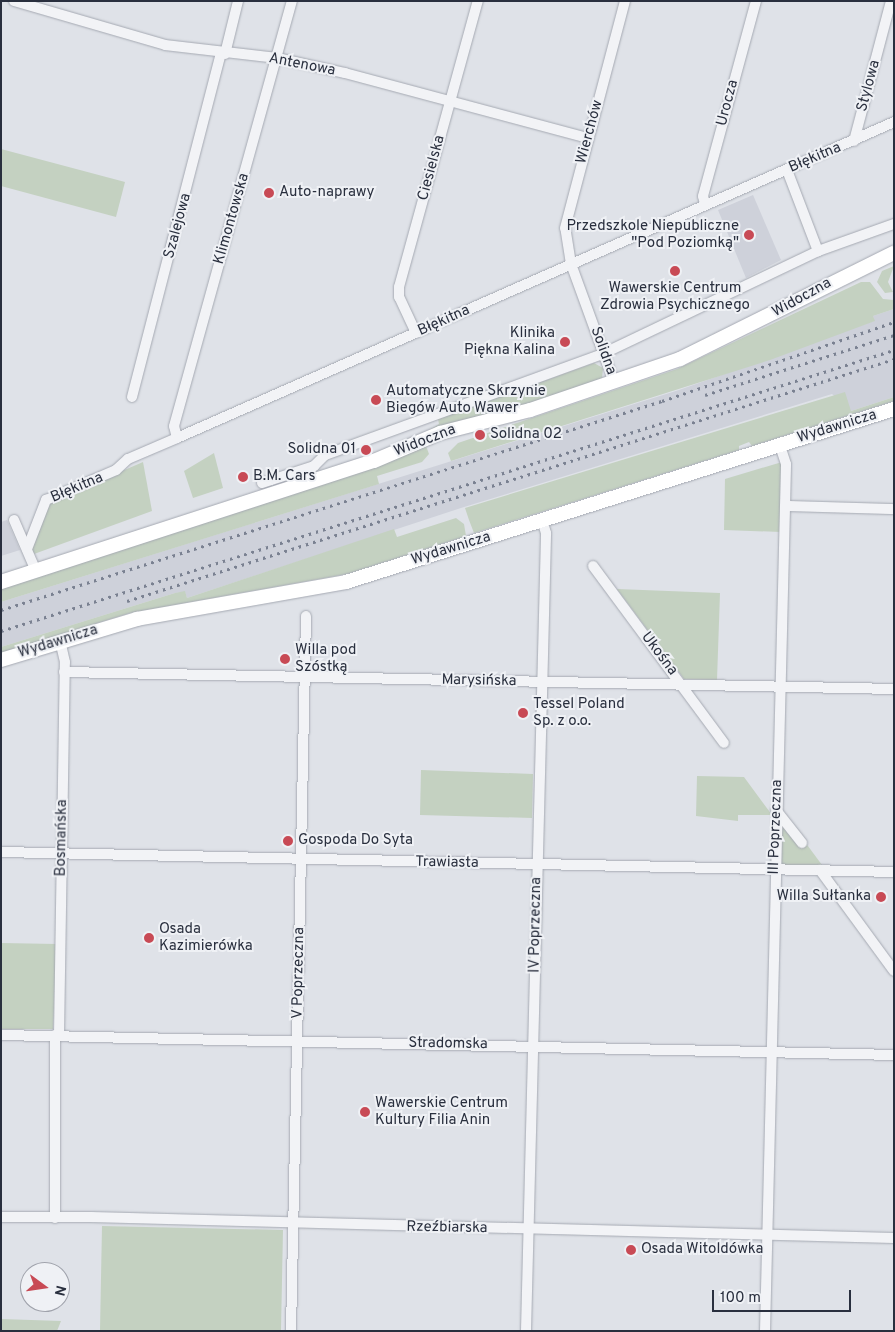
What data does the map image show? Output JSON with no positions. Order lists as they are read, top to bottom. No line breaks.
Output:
{"streets":{"main road":["Widoczna","Wydawnicza"],"street":["Antenowa","Stylowa","Urocza","Wierchów","Błękitna","Ciesielska","Klimontowska","Szalejowa","Solidna","Ukośna","Marysińska","III Poprzeczna","Bosmańska","Trawiasta","IV Poprzeczna","V Poprzeczna","Stradomska","Rzeźbiarska"]},"crossings":[["Antenowa","Wierchów"],["Antenowa","Ciesielska"],["Antenowa","Klimontowska"],["Antenowa","Szalejowa"],["Stylowa","Błękitna"],["Urocza","Błękitna"],["Wierchów","Błękitna"],["Wierchów","Solidna"],["Błękitna","Ciesielska"],["Błękitna","Klimontowska"],["Błękitna","Solidna"],["Widoczna","Solidna"],["Wydawnicza","III Poprzeczna"],["Wydawnicza","Bosmańska"],["Wydawnicza","IV Poprzeczna"],["Ukośna","Marysińska"],["Marysińska","III Poprzeczna"],["Marysińska","Bosmańska"],["Marysińska","IV Poprzeczna"],["Marysińska","V Poprzeczna"],["III Poprzeczna","Trawiasta"],["III Poprzeczna","Stradomska"],["III Poprzeczna","Rzeźbiarska"],["Bosmańska","Trawiasta"],["Bosmańska","Stradomska"],["Bosmańska","Rzeźbiarska"],["Trawiasta","IV Poprzeczna"],["Trawiasta","V Poprzeczna"],["IV Poprzeczna","Stradomska"],["IV Poprzeczna","Rzeźbiarska"],["V Poprzeczna","Stradomska"],["V Poprzeczna","Rzeźbiarska"]],"places":["Auto-naprawy","Przedszkole Niepubliczne \"Pod Poziomką\"","Wawerskie Centrum Zdrowia Psychicznego","Klinika Piękna Kalina","Automatyczne Skrzynie Biegów Auto Wawer","Solidna 02","Solidna 01","B.M. Cars","Willa pod Szóstką","Tessel Poland Sp. z o.o.","Gospoda Do Syta","Willa Sułtanka","Osada Kazimierówka","Wawerskie Centrum Kultury Filia Anin","Osada Witoldówka"],"scale_bar":"100 m","north":"right"}
